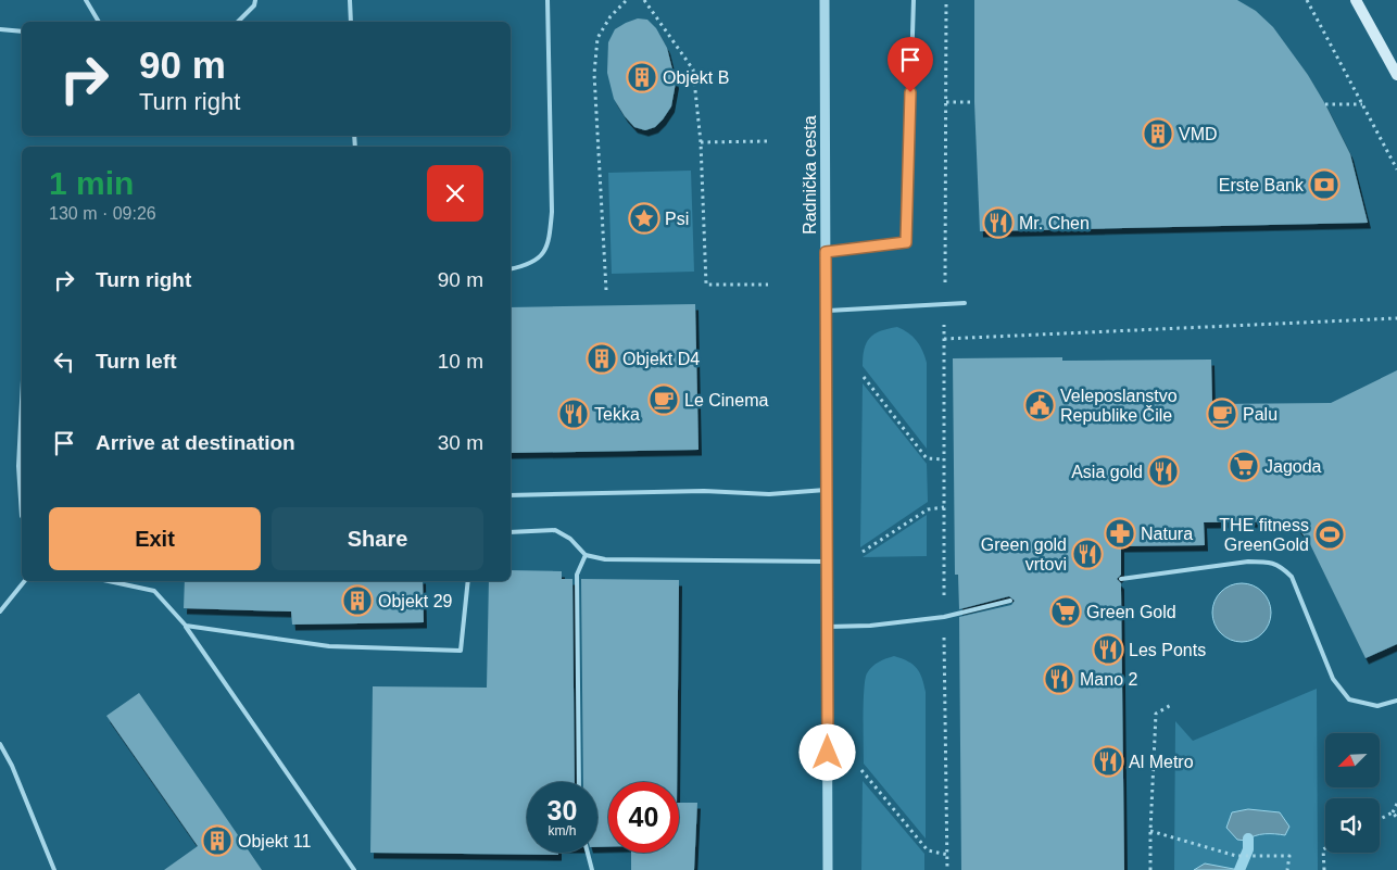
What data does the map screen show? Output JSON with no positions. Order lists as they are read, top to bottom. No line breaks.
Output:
{"streets":{"street":["Radnička cesta"]},"places":{"building":["Objekt B","VMD","Objekt D4","Objekt 29","Objekt 11"],"bank":["Erste Bank"],"place":["Psi"],"restaurant":["Mr. Chen","Tekka","Asia gold","Green gold vrtovi","Les Ponts","Mano 2","Al Metro"],"cafe":["Le Cinema","Palu"],"public building":["Veleposlanstvo Republike Čile"],"supermarket":["Jagoda","Green Gold"],"pharmacy":["Natura"],"sports":["THE fitness GreenGold"]},"north":"bottom left","page":{"turn":["90 m","Turn right"],"heading":["1 min","130 m · 09:26"],"list":[{"name":"Turn right","value":"90 m"},{"name":"Turn left","value":"10 m"},{"name":"Arrive at destination","value":"30 m"}],"buttons":["Exit","Share"],"speed":"30 km/h","limit":"40"}}
